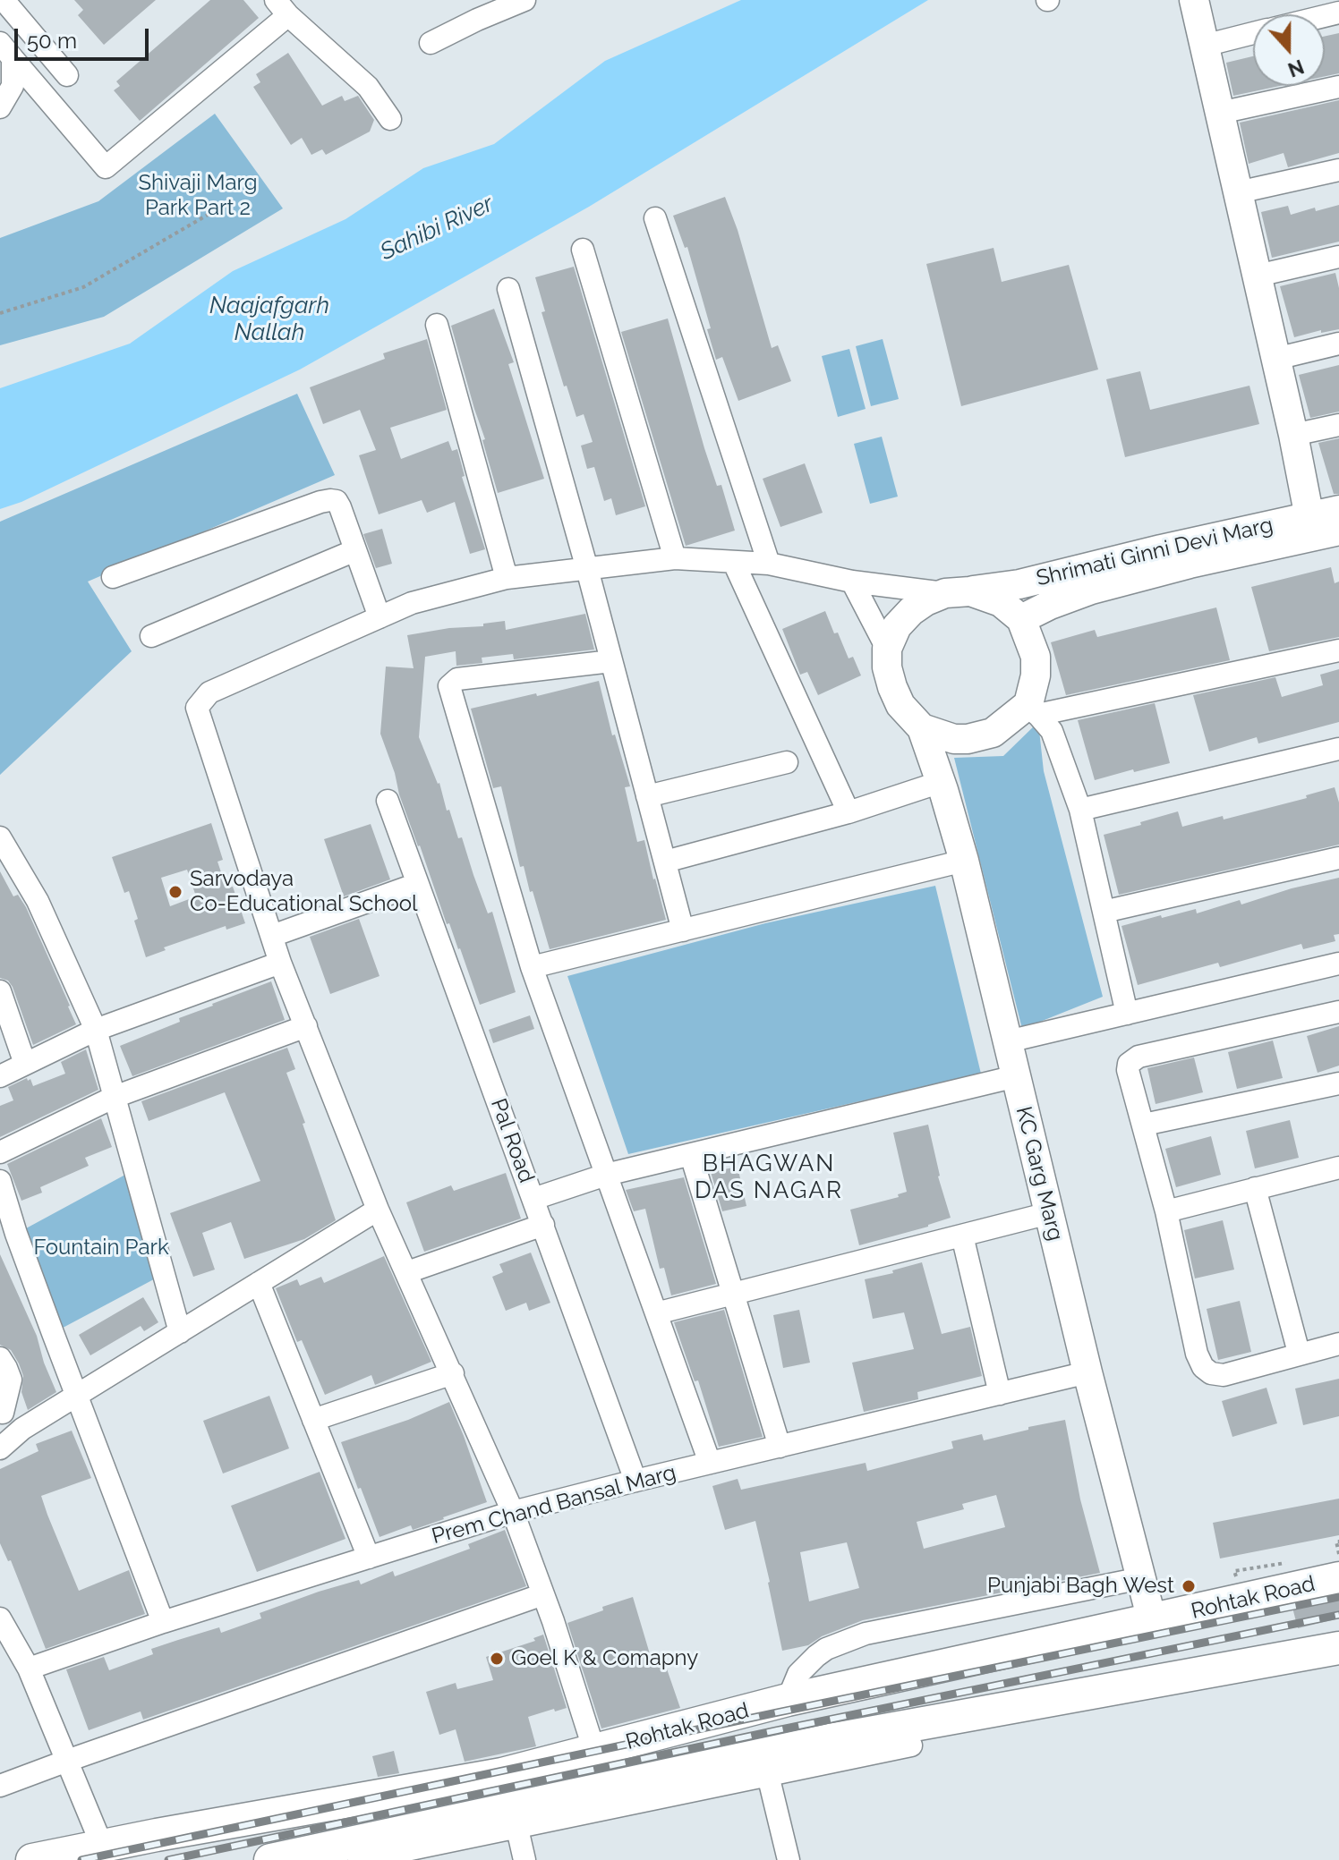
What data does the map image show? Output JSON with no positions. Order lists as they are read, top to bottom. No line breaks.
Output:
{"streets":{"main road":["Rohtak Road"],"street":["Shrimati Ginni Devi Marg","Pal Road","KC Garg Marg","Prem Chand Bansal Marg"]},"crossings":[["Shrimati Ginni Devi Marg","KC Garg Marg"],["Pal Road","Prem Chand Bansal Marg"],["KC Garg Marg","Prem Chand Bansal Marg"],["KC Garg Marg","Rohtak Road"]],"districts":["BHAGWAN DAS NAGAR"],"water":["Sahibi River","Naajafgarh Nallah"],"parks":["Shivaji Marg Park Part 2","Fountain Park"],"places":["Sarvodaya Co-Educational School","Punjabi Bagh West","Goel K & Comapny"],"scale_bar":"50 m","north":"bottom"}
